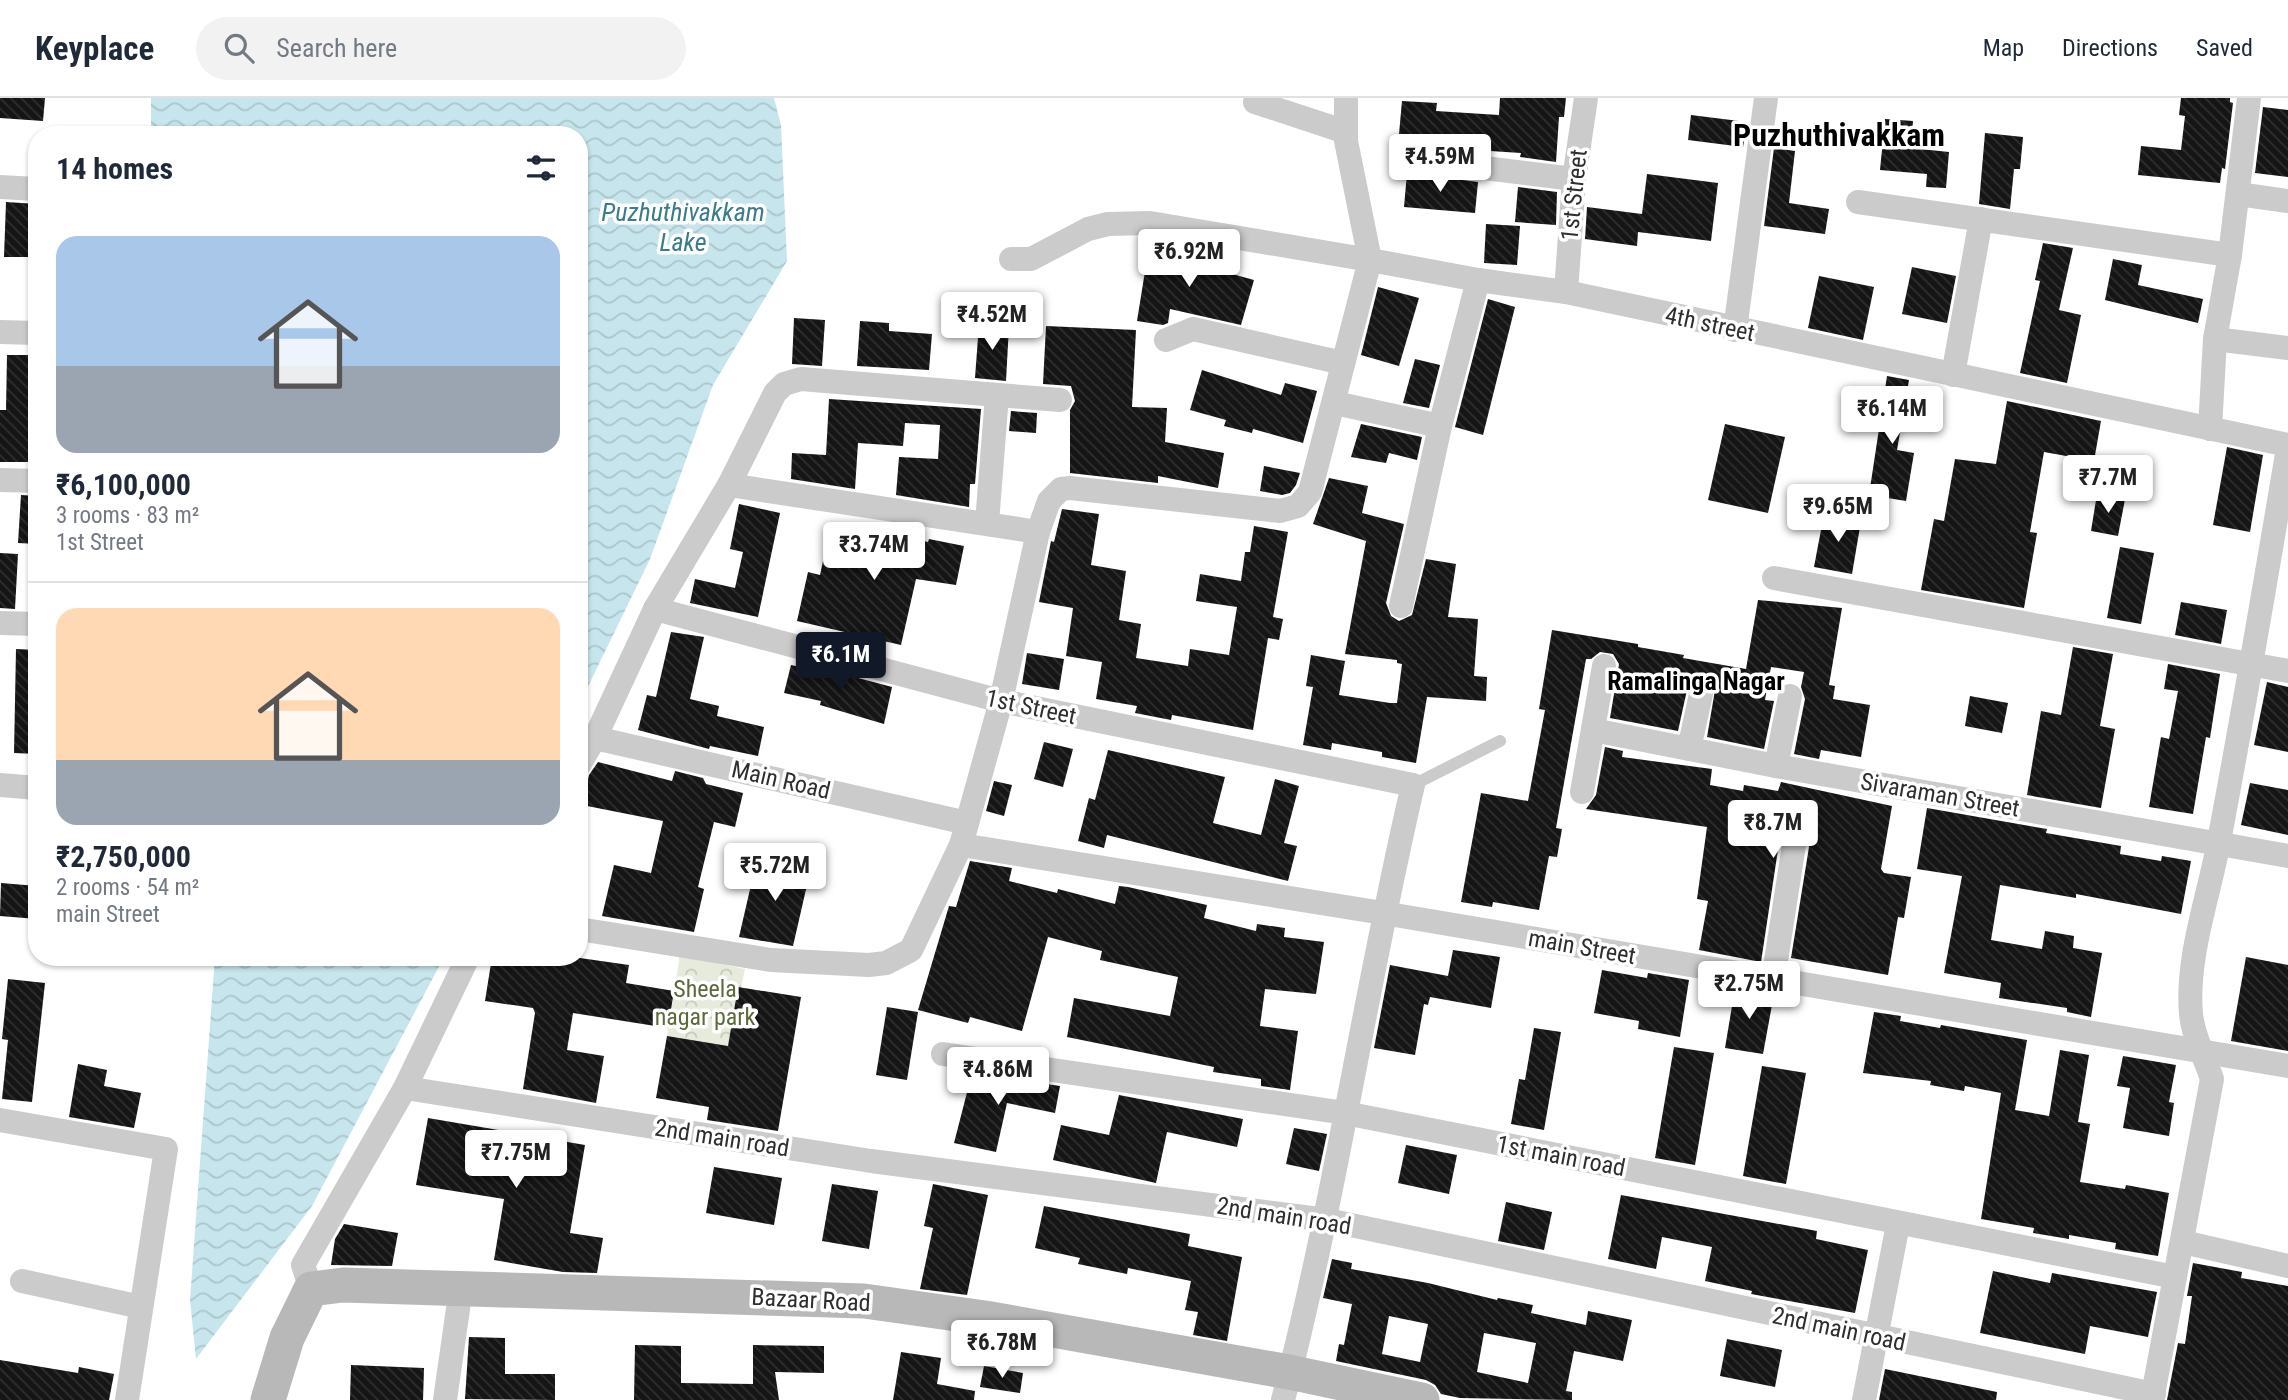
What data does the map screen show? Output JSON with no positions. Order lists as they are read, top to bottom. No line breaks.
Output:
{"streets":{"main road":["Bazaar Road"],"street":["1st Street","4th street","Main Road","Sivaraman Street","main Street","2nd main road","1st main road"]},"crossings":[["1st Street","4th street"],["Main Road","main Street"]],"districts":["Puzhuthivakkam","Ramalinga Nagar"],"water":["Puzhuthivakkam Lake"],"parks":["Sheela nagar park"],"page":{"header":"Keyplace","search":"Search here","nav":["Map","Directions","Saved"],"heading":"14 homes","price":["₹4.59M","₹6.92M","₹4.52M","₹6.14M","₹7.7M","₹9.65M","₹3.74M","₹6.1M","₹8.7M","₹5.72M","₹2.75M","₹4.86M","₹7.75M","₹6.78M"],"list":[{"name":"₹6,100,000","note":"3 rooms · 83 m² · 1st Street"},{"name":"₹2,750,000","note":"2 rooms · 54 m² · main Street"}]}}
